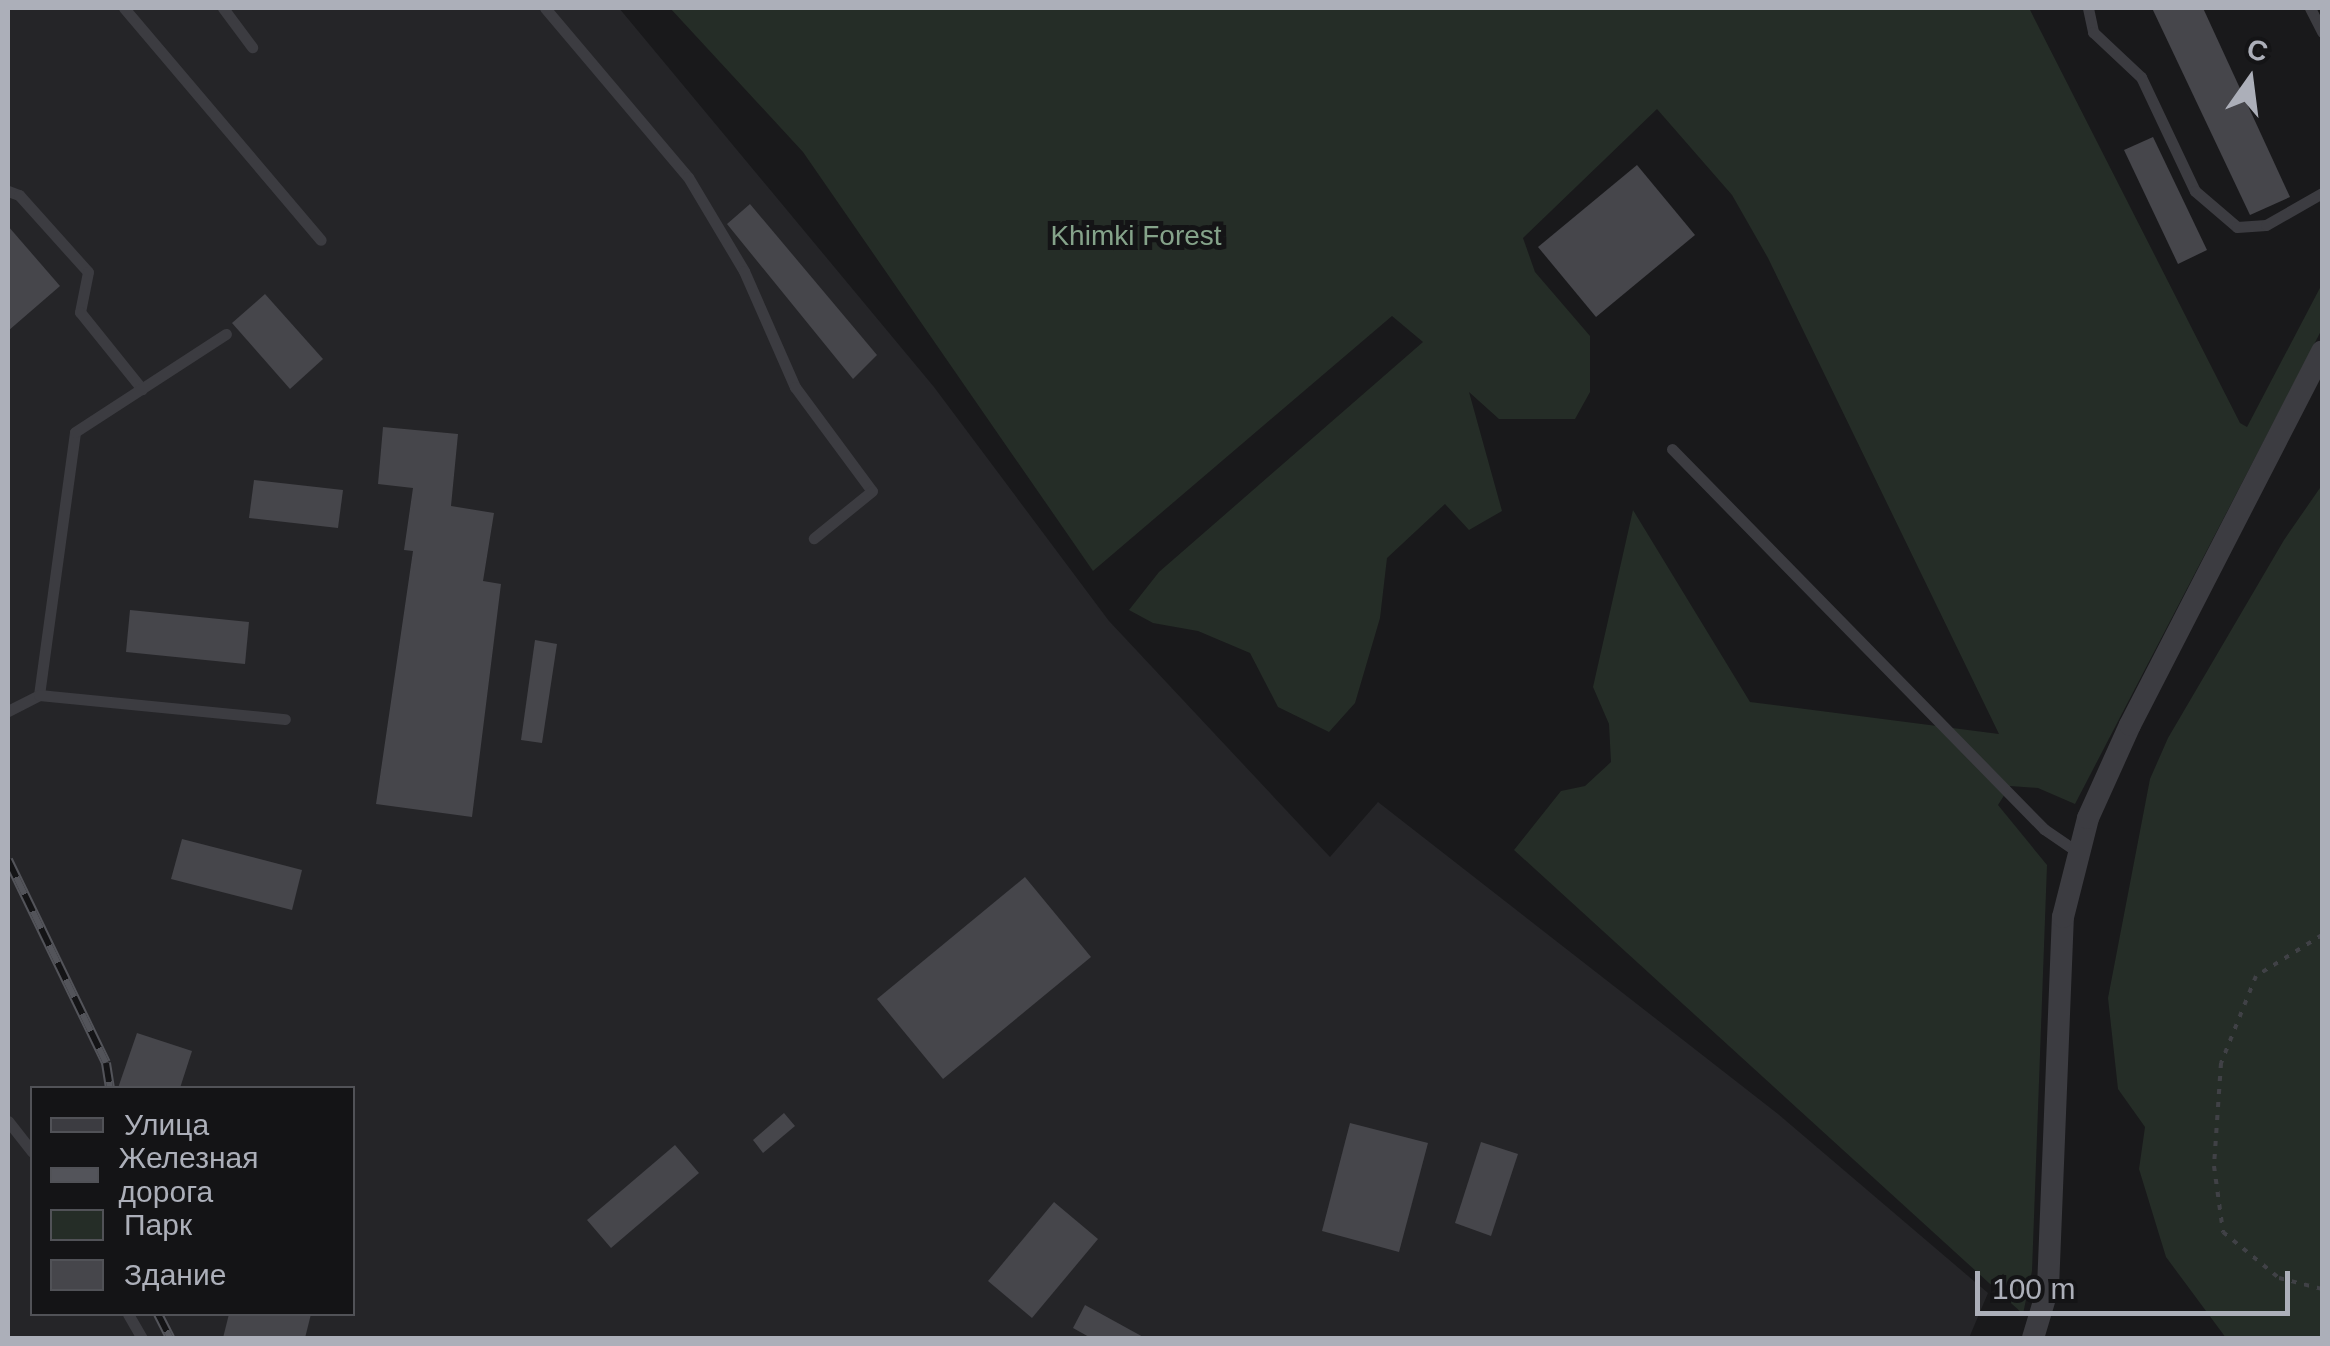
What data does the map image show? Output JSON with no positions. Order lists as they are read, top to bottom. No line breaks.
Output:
{"parks":["Khimki Forest"],"legend":["Улица","Железная дорога","Парк","Здание"],"scale_bar":"100 m","north":"top"}
